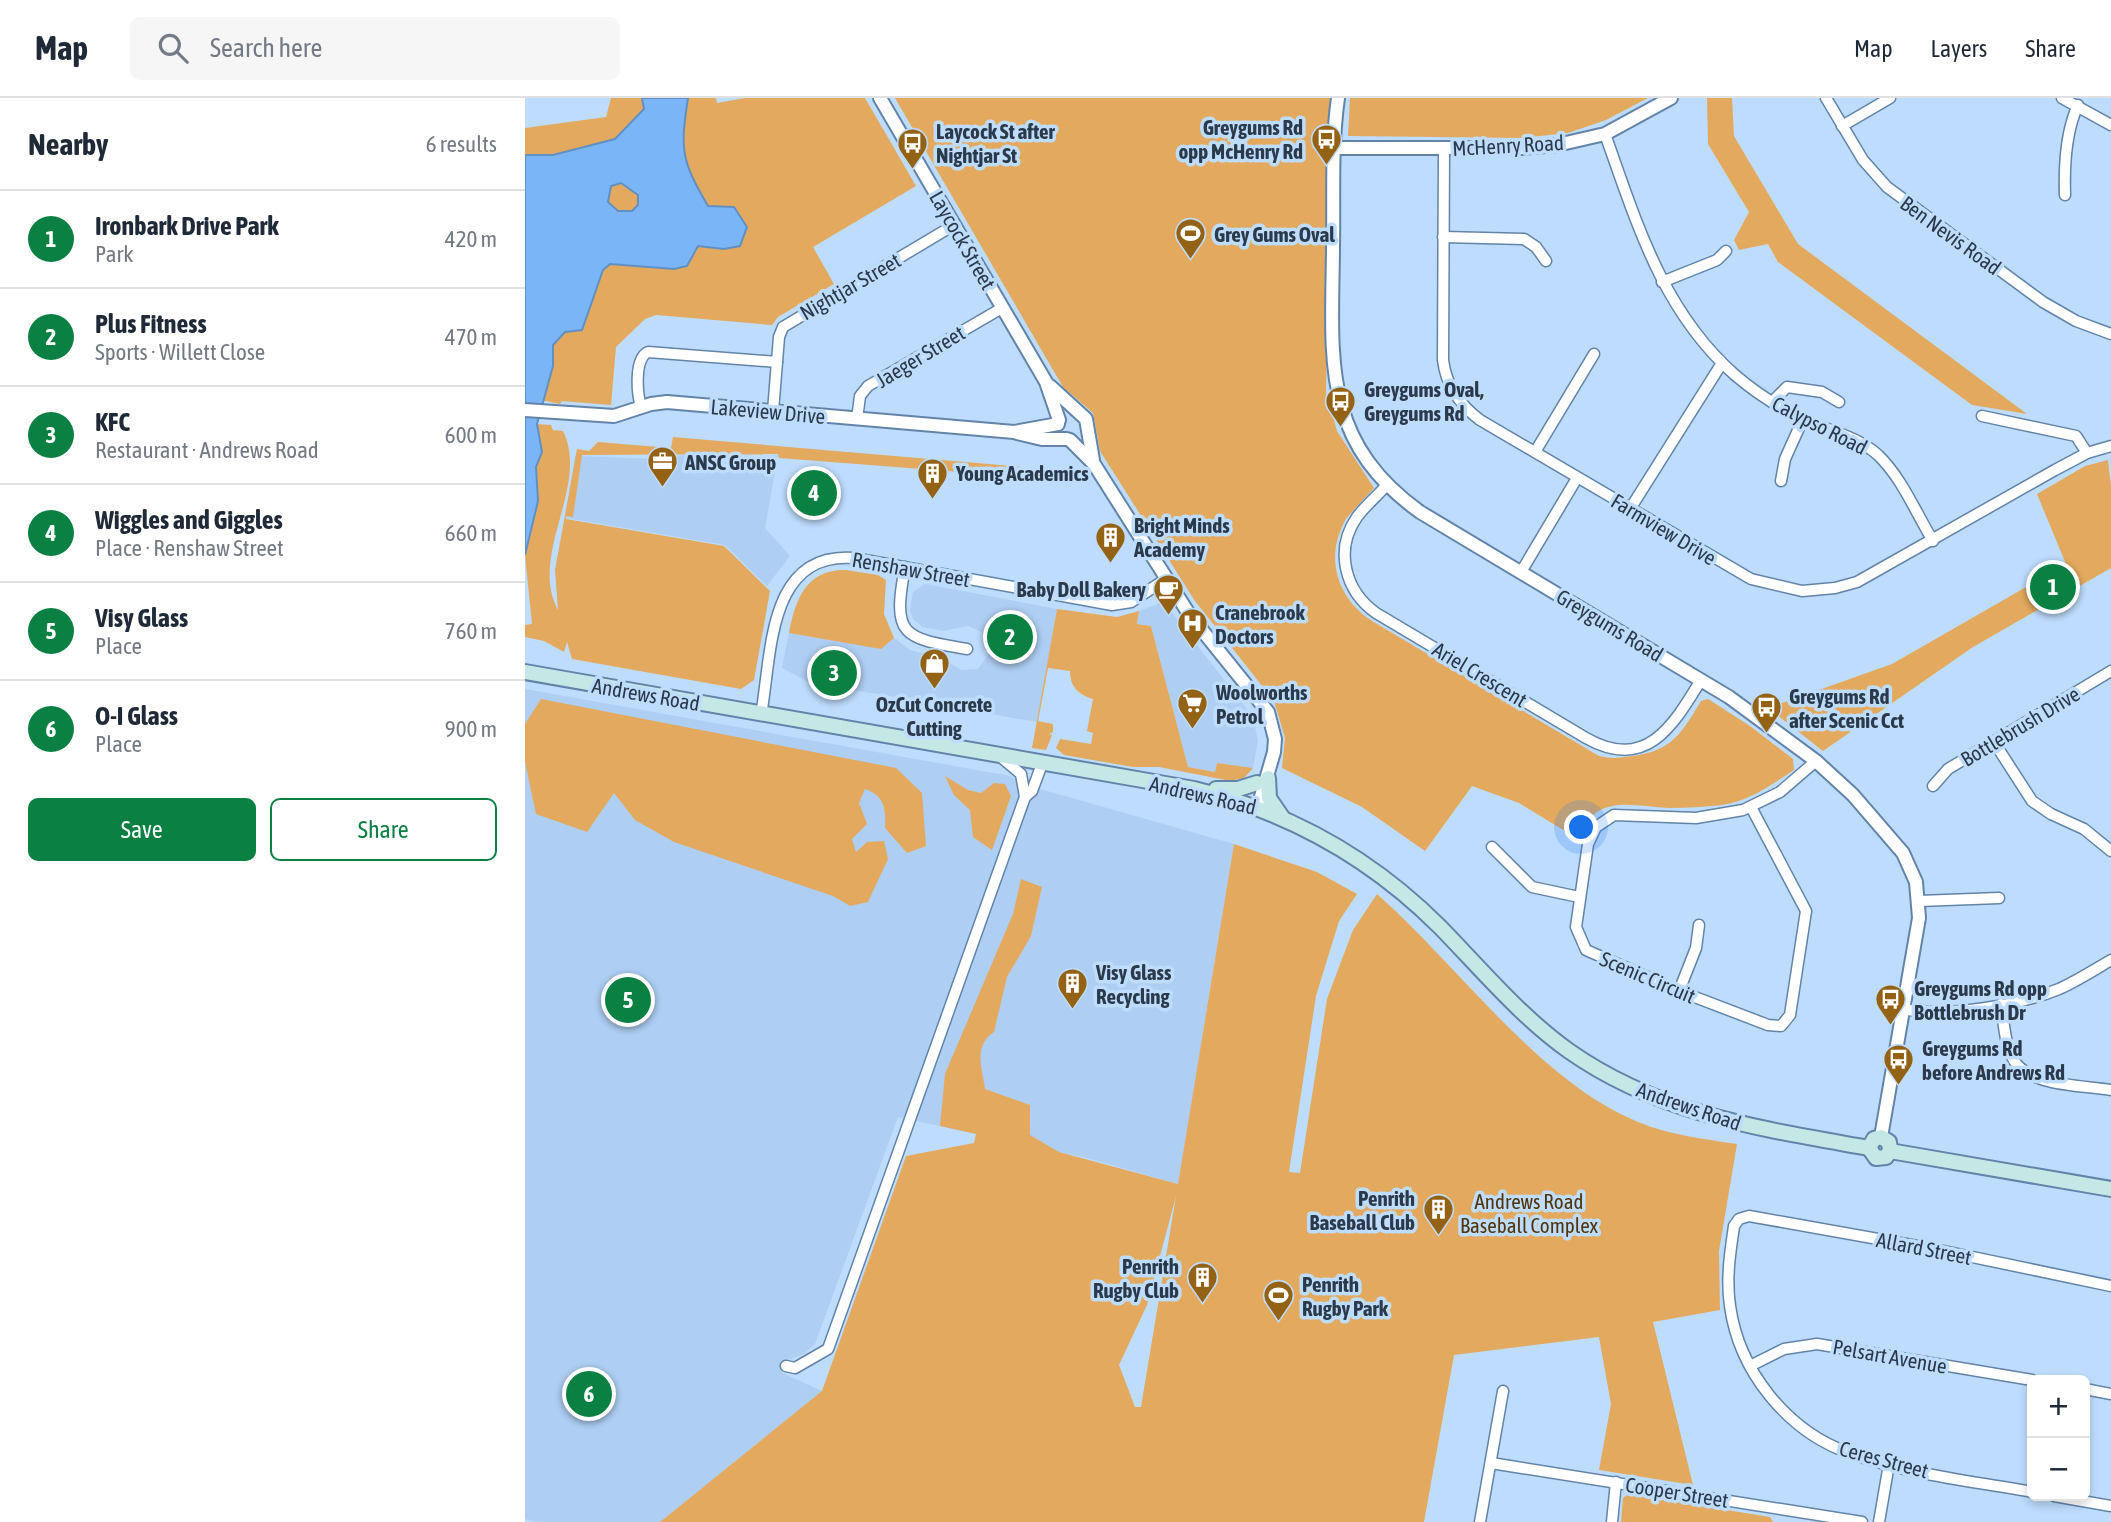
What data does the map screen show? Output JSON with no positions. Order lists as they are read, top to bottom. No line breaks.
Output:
{"streets":{"main road":["Andrews Road"],"street":["McHenry Road","Ben Nevis Road","Laycock Street","Nightjar Street","Jaeger Street","Lakeview Drive","Calypso Road","Farmview Drive","Renshaw Street","Greygums Road","Ariel Crescent","Bottlebrush Drive","Scenic Circuit","Allard Street","Pelsart Avenue","Ceres Street","Cooper Street"]},"crossings":[["McHenry Road","Calypso Road"],["McHenry Road","Farmview Drive"],["McHenry Road","Greygums Road"],["Laycock Street","Nightjar Street"],["Laycock Street","Jaeger Street"],["Laycock Street","Lakeview Drive"],["Nightjar Street","Lakeview Drive"],["Jaeger Street","Lakeview Drive"],["Calypso Road","Farmview Drive"],["Renshaw Street","Andrews Road"],["Greygums Road","Ariel Crescent"],["Greygums Road","Andrews Road"],["Greygums Road","Scenic Circuit"],["Allard Street","Ceres Street"],["Pelsart Avenue","Ceres Street"]],"parks":["Andrews Road Baseball Complex"],"places":{"bus stop":["Greygums Rd opp McHenry Rd","Laycock St after Nightjar St","Greygums Oval, Greygums Rd","Greygums Rd after Scenic Cct","Greygums Rd opp Bottlebrush Dr","Greygums Rd before Andrews Rd"],"sports":["Grey Gums Oval","Penrith Rugby Park"],"office":["ANSC Group"],"building":["Young Academics","Bright Minds Academy","Visy Glass Recycling","Penrith Baseball Club","Penrith Rugby Club"],"cafe":["Baby Doll Bakery"],"hospital":["Cranebrook Doctors"],"shop":["OzCut Concrete Cutting"],"supermarket":["Woolworths Petrol"]},"page":{"header":"Map","search":"Search here","nav":["Map","Layers","Share"],"heading":["Nearby","6 results"],"list":[{"mark":"1","name":"Ironbark Drive Park","note":"Park","value":"420 m"},{"mark":"2","name":"Plus Fitness","note":"Sports · Willett Close","value":"470 m"},{"mark":"3","name":"KFC","note":"Restaurant · Andrews Road","value":"600 m"},{"mark":"4","name":"Wiggles and Giggles","note":"Place · Renshaw Street","value":"660 m"},{"mark":"5","name":"Visy Glass","note":"Place","value":"760 m"},{"mark":"6","name":"O-I Glass","note":"Place","value":"900 m"}],"pins":["4","1","2","3","5","6"],"buttons":["Save","Share"],"map_buttons":["+","−"]}}
